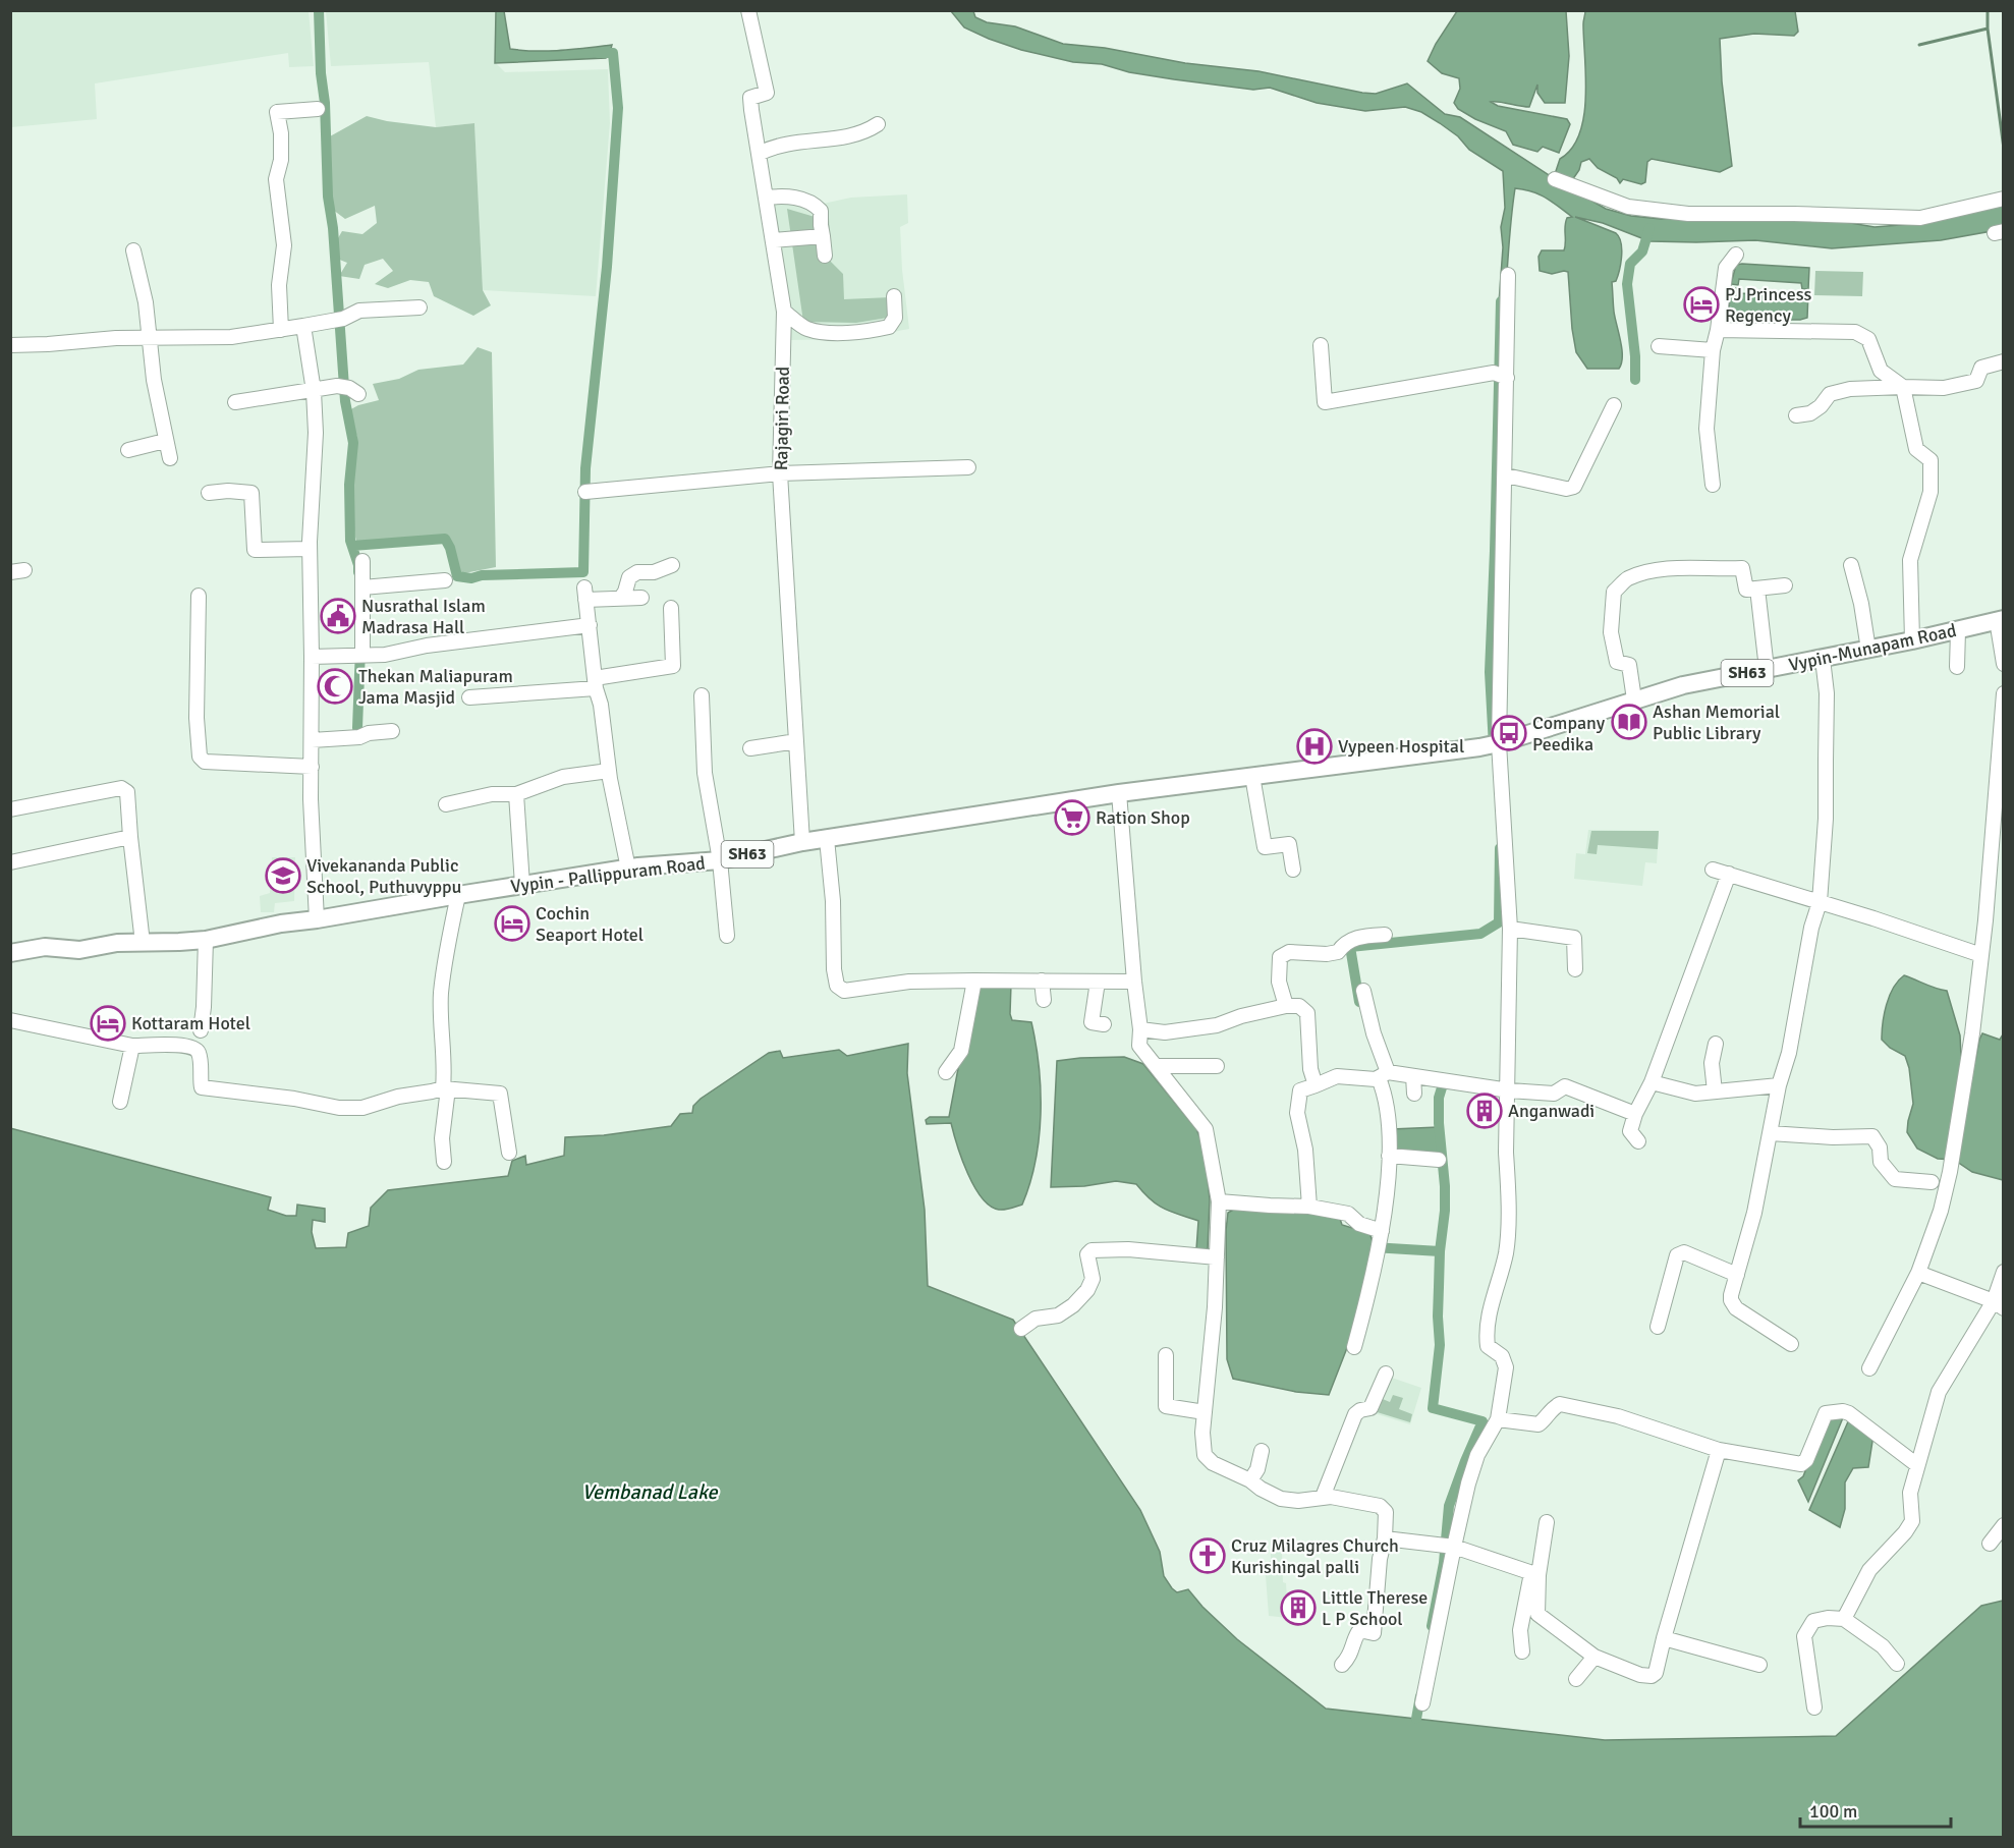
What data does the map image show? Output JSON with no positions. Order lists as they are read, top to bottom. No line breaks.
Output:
{"streets":{"main road":["Vypin-Munapam Road","SH63","Vypin - Pallippuram Road"],"street":["Rajagiri Road"]},"crossings":[["Rajagiri Road","Vypin - Pallippuram Road"],["Vypin-Munapam Road","Vypin - Pallippuram Road"]],"water":["Vembanad Lake"],"places":{"hotel":["PJ Princess Regency","Cochin Seaport Hotel","Kottaram Hotel"],"public building":["Nusrathal Islam Madrasa Hall"],"mosque":["Thekan Maliapuram Jama Masjid"],"library":["Ashan Memorial Public Library"],"bus stop":["Company Peedika"],"hospital":["Vypeen Hospital"],"supermarket":["Ration Shop"],"school or university":["Vivekananda Public School, Puthuvyppu"],"building":["Anganwadi","Little Therese L P School"],"church":["Cruz Milagres Church Kurishingal palli"]},"scale_bar":"100 m"}
